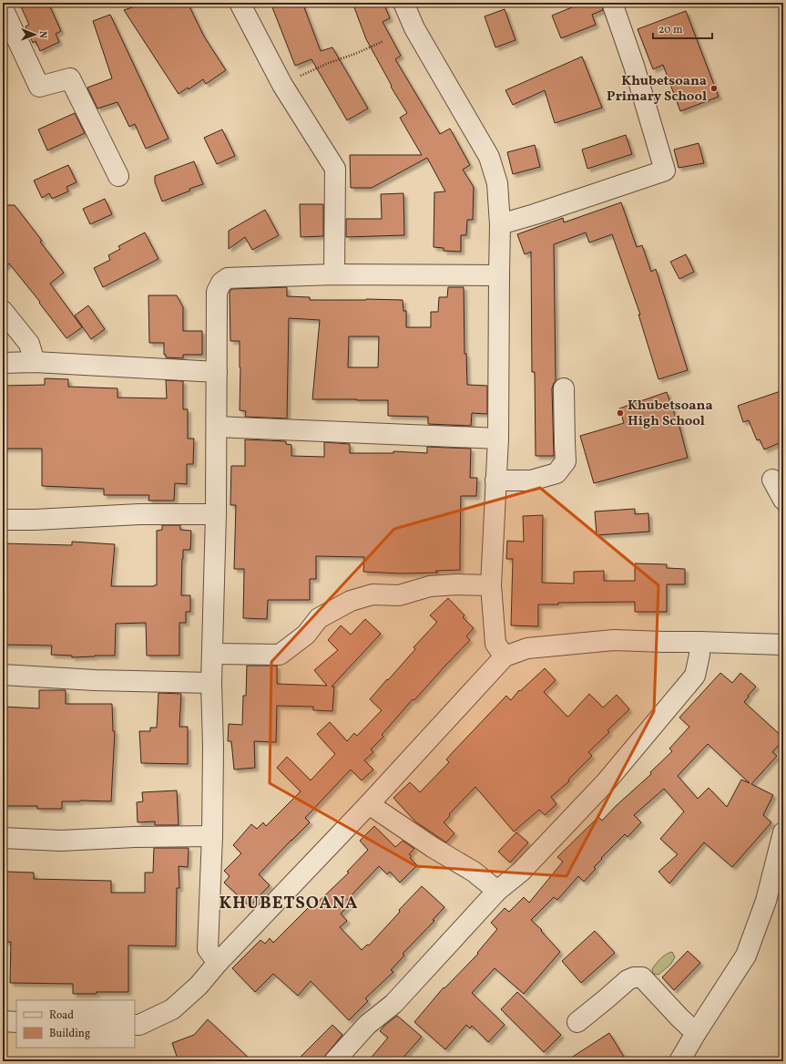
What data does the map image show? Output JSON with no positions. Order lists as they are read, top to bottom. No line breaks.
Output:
{"districts":["KHUBETSOANA"],"places":["Khubetsoana Primary School","Khubetsoana High School"],"legend":["Road","Building"],"scale_bar":"20 m","north":"right"}
